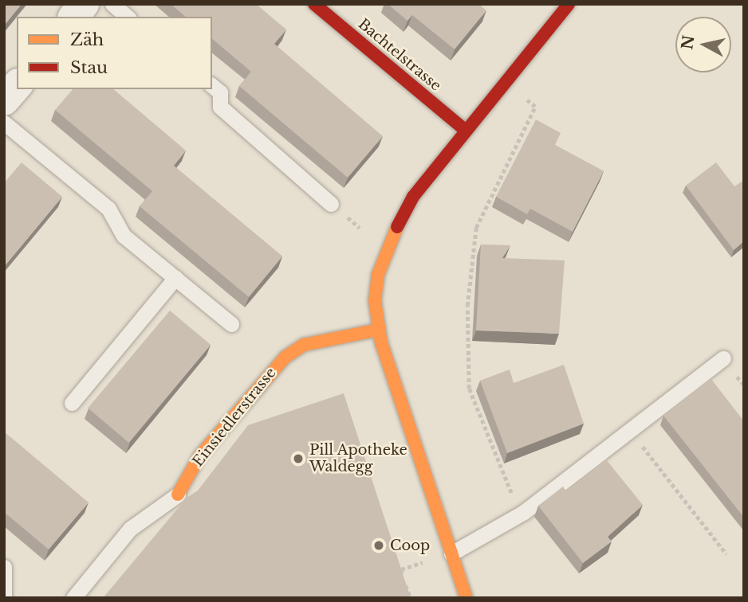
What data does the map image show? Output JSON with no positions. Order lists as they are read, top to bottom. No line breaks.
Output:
{"streets":{"street":["Bachtelstrasse","Einsiedlerstrasse"]},"places":["Pill Apotheke Waldegg","Coop"],"legend":["Zäh","Stau"],"north":"left"}
